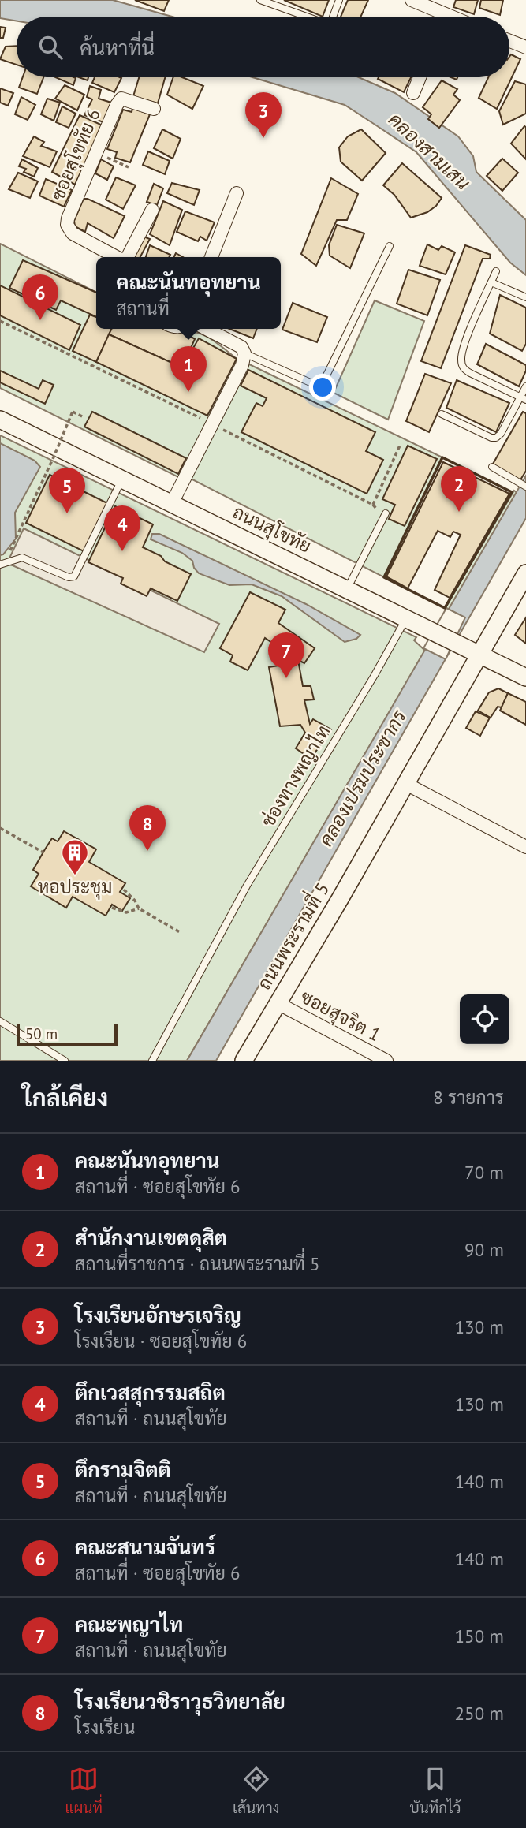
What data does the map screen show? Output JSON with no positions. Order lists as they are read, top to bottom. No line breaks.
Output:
{"streets":{"street":["ซอยสุโขทัย 6","ถนนสุโขทัย","ถนนพระรามที่ 5","ซอยสุจริต 1"],"lane":["ช่องทางพญาไท"]},"crossings":[["ถนนสุโขทัย","ช่องทางพญาไท"],["ถนนสุโขทัย","ถนนพระรามที่ 5"],["ถนนพระรามที่ 5","ซอยสุจริต 1"]],"water":["คลองสามเสน","คลองเปรมประชากร"],"places":{"building":["หอประชุม"]},"scale_bar":"50 m","page":{"search":"ค้นหาที่นี่","pins":["3","6","1","2","5","4","7","8"],"popup":["คณะนันทอุทยาน","สถานที่"],"scale":"50 m","heading":["ใกล้เคียง","8 รายการ"],"list":[{"mark":"1","name":"คณะนันทอุทยาน","note":"สถานที่ · ซอยสุโขทัย 6","value":"70 m"},{"mark":"2","name":"สำนักงานเขตดุสิต","note":"สถานที่ราชการ · ถนนพระรามที่ 5","value":"90 m"},{"mark":"3","name":"โรงเรียนอักษรเจริญ","note":"โรงเรียน · ซอยสุโขทัย 6","value":"130 m"},{"mark":"4","name":"ตึกเวสสุกรรมสถิต","note":"สถานที่ · ถนนสุโขทัย","value":"130 m"},{"mark":"5","name":"ตึกรามจิตติ","note":"สถานที่ · ถนนสุโขทัย","value":"140 m"},{"mark":"6","name":"คณะสนามจันทร์","note":"สถานที่ · ซอยสุโขทัย 6","value":"140 m"},{"mark":"7","name":"คณะพญาไท","note":"สถานที่ · ถนนสุโขทัย","value":"150 m"},{"mark":"8","name":"โรงเรียนวชิราวุธวิทยาลัย","note":"โรงเรียน","value":"250 m"}],"nav":["แผนที่","เส้นทาง","บันทึกไว้"]}}
